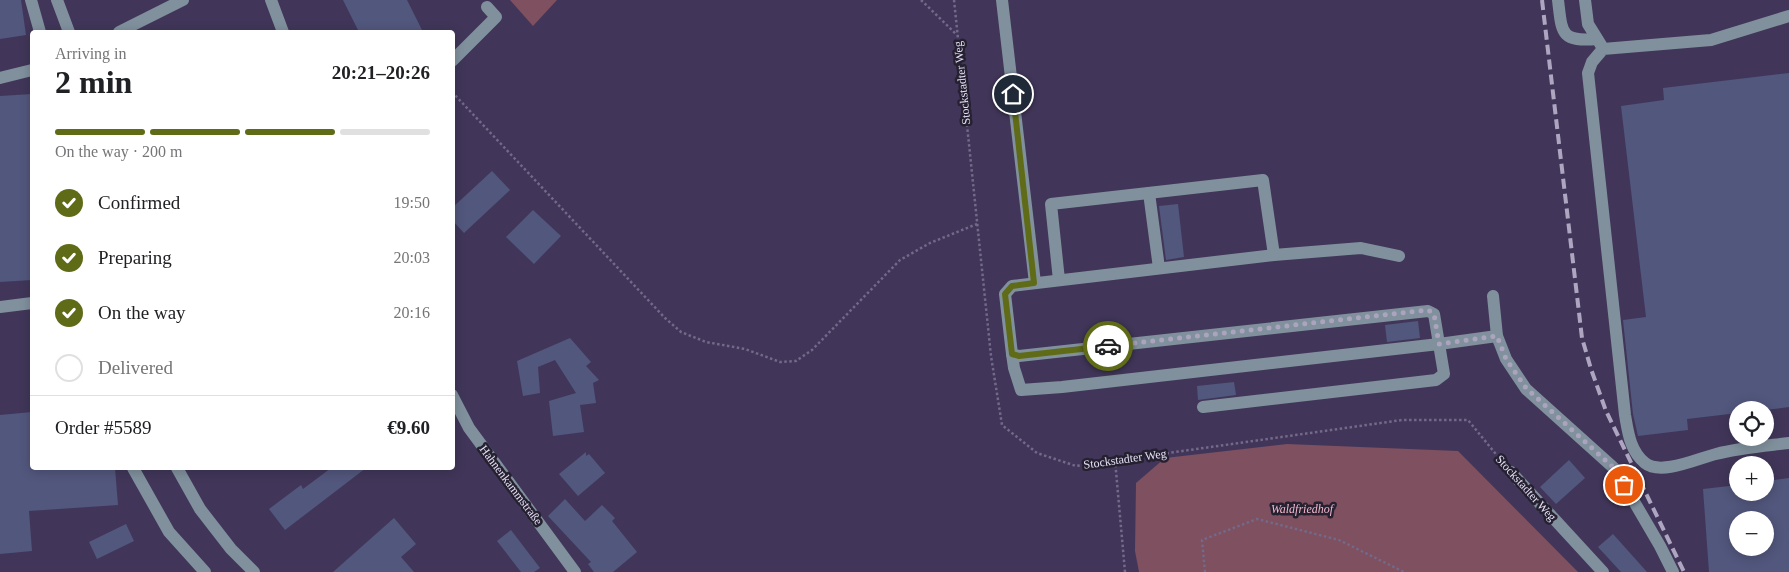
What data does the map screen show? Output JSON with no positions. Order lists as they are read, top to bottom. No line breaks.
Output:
{"streets":{"street":["Stockstadter Weg","Hahnenkammstraße"]},"parks":["Waldfriedhof"],"page":{"heading":["2 min","Arriving in","20:21–20:26"],"panel":["Order #5589","€9.60"],"bar":"On the way · 200 m","list":[["Confirmed","19:50"],["Preparing","20:03"],["On the way","20:16"],"Delivered"],"map_buttons":["+","−"]}}
